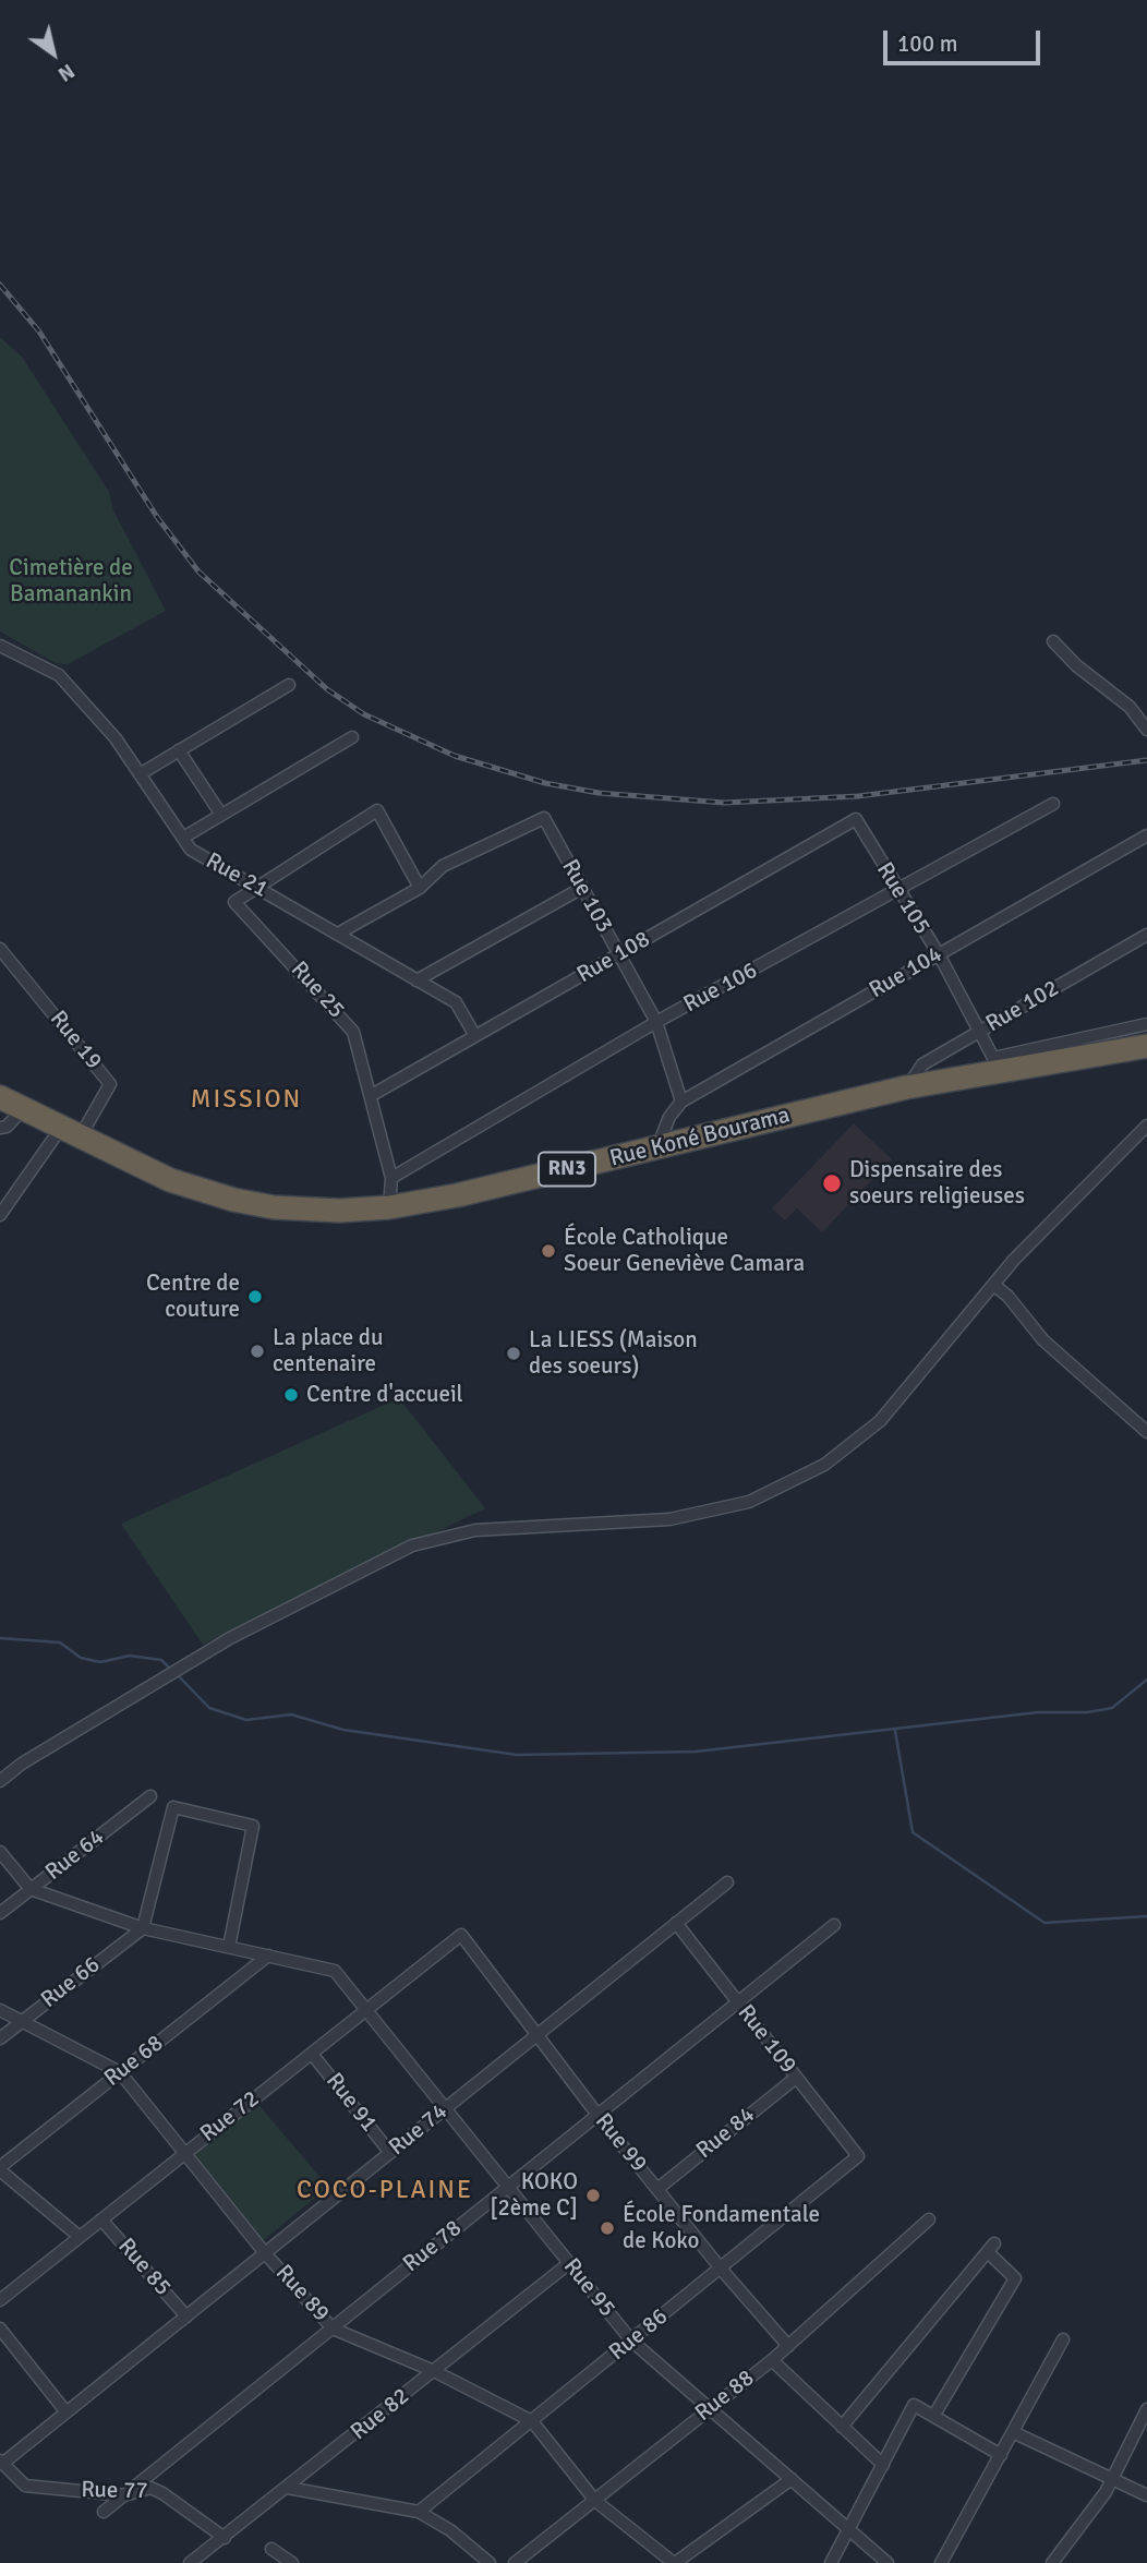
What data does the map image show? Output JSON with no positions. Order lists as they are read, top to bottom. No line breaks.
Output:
{"streets":{"highway":["Rue Koné Bourama","RN3"],"street":["Rue 21","Rue 103","Rue 105","Rue 108","Rue 104","Rue 106","Rue 25","Rue 102","Rue 19","Rue 64","Rue 66","Rue 109","Rue 68","Rue 91","Rue 72","Rue 74","Rue 84","Rue 99","Rue 78","Rue 85","Rue 95","Rue 89","Rue 86","Rue 88","Rue 82","Rue 77"]},"crossings":[["Rue 21","Rue 108"],["Rue 21","Rue 25"],["Rue 103","Rue 108"],["Rue 103","Rue 104"],["Rue 103","Rue 106"],["Rue 105","Rue 108"],["Rue 105","Rue 104"],["Rue 105","Rue 106"],["Rue 105","Rue 102"],["Rue 108","Rue 25"],["Rue 104","Rue Koné Bourama"],["Rue 106","Rue 25"],["Rue 25","Rue Koné Bourama"],["Rue 102","Rue Koné Bourama"],["Rue 19","Rue Koné Bourama"],["Rue 66","Rue 89"],["Rue 109","Rue 74"],["Rue 109","Rue 84"],["Rue 109","Rue 78"],["Rue 109","Rue 86"],["Rue 68","Rue 95"],["Rue 68","Rue 89"],["Rue 91","Rue 72"],["Rue 91","Rue 74"],["Rue 72","Rue 99"],["Rue 72","Rue 85"],["Rue 72","Rue 95"],["Rue 72","Rue 89"],["Rue 74","Rue 99"],["Rue 74","Rue 85"],["Rue 74","Rue 95"],["Rue 74","Rue 89"],["Rue 74","Rue 77"],["Rue 84","Rue 99"],["Rue 99","Rue 78"],["Rue 99","Rue 86"],["Rue 99","Rue 88"],["Rue 78","Rue 95"],["Rue 78","Rue 89"],["Rue 78","Rue 77"],["Rue 95","Rue 86"],["Rue 95","Rue 88"],["Rue 95","Rue 82"],["Rue 89","Rue 86"],["Rue 89","Rue 88"],["Rue 89","Rue 82"],["Rue 82","Rue 77"]],"districts":["MISSION","COCO-PLAINE"],"parks":["Cimetière de Bamanankin"],"places":["Dispensaire des soeurs religieuses","École Catholique Soeur Geneviève Camara","Centre de couture","La place du centenaire","La LIESS (Maison des soeurs)","Centre d'accueil","KOKO [2ème C]","École Fondamentale de Koko"],"scale_bar":"100 m","north":"bottom right"}
